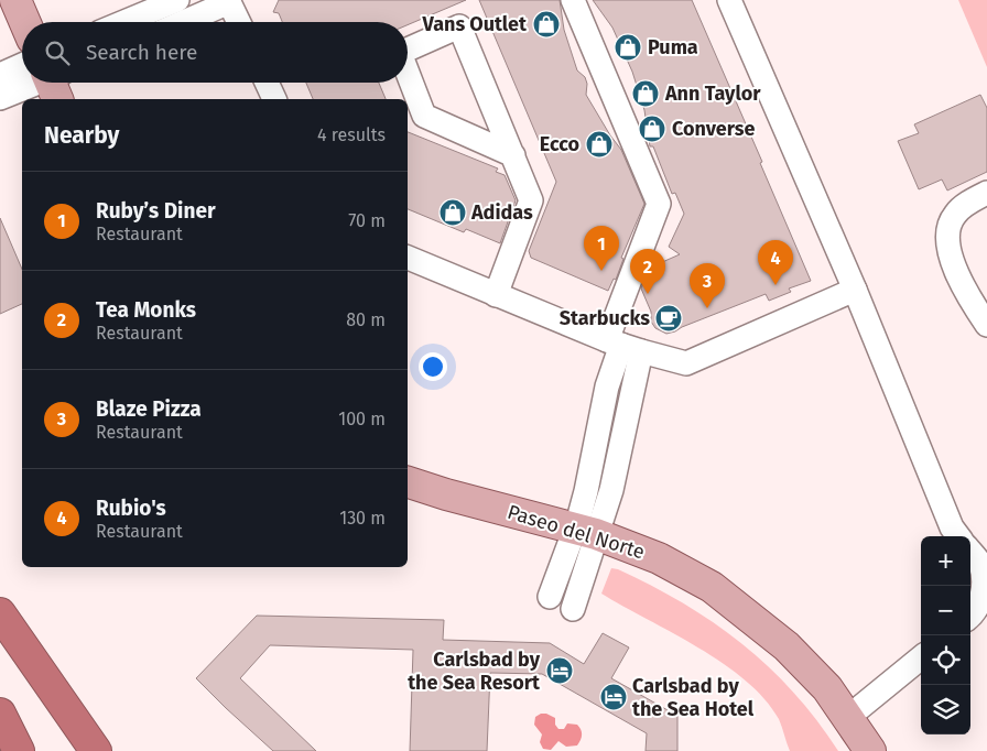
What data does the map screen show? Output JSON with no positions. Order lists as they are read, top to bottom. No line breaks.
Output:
{"streets":{"main road":["Paseo del Norte"]},"places":{"shop":["Vans Outlet","Puma","Ann Taylor","Converse","Ecco","Adidas"],"cafe":["Starbucks"],"hotel":["Carlsbad by the Sea Resort","Carlsbad by the Sea Hotel"]},"page":{"search":"Search here","heading":["Nearby","4 results"],"list":[{"mark":"1","name":"Ruby’s Diner","note":"Restaurant","value":"70 m"},{"mark":"2","name":"Tea Monks","note":"Restaurant","value":"80 m"},{"mark":"3","name":"Blaze Pizza","note":"Restaurant","value":"100 m"},{"mark":"4","name":"Rubio's","note":"Restaurant","value":"130 m"}],"pins":["1","4","2","3"],"map_buttons":["+","−"]}}
